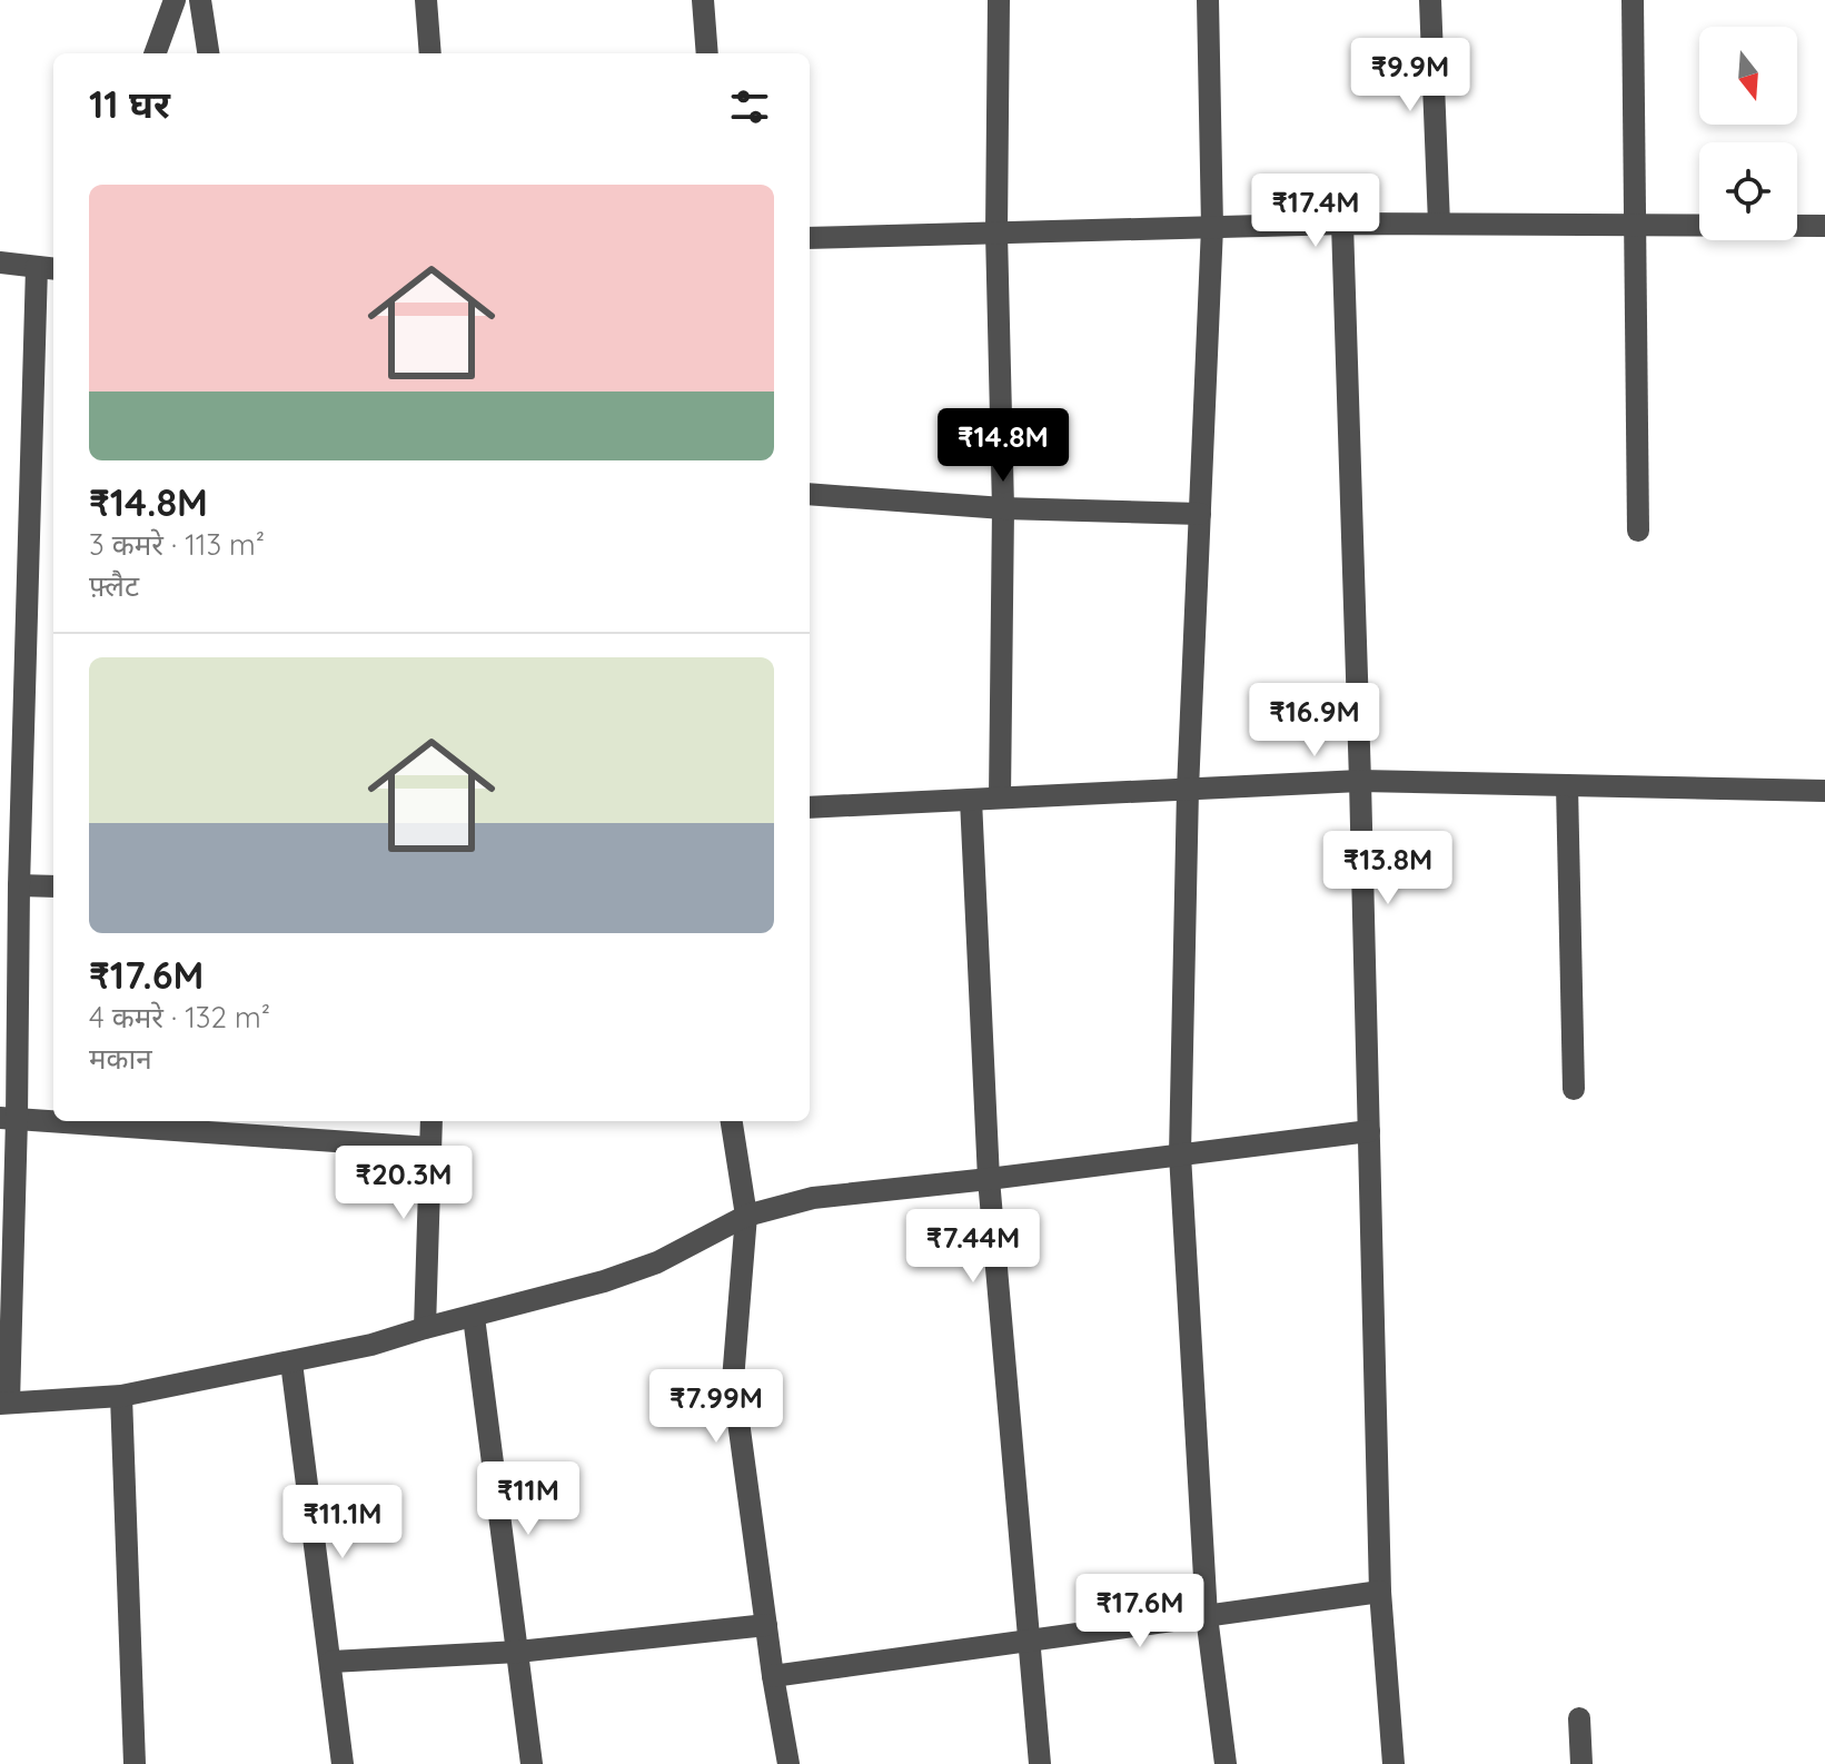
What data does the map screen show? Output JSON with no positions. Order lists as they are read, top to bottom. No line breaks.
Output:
{"north":"bottom","page":{"price":["₹9.9M","₹17.4M","₹14.8M","₹16.9M","₹13.8M","₹20.3M","₹7.44M","₹7.99M","₹11M","₹11.1M","₹17.6M"],"heading":"11 घर","list":[{"name":"₹14.8M","note":"3 कमरे · 113 m² · फ़्लैट"},{"name":"₹17.6M","note":"4 कमरे · 132 m² · मकान"}]}}
